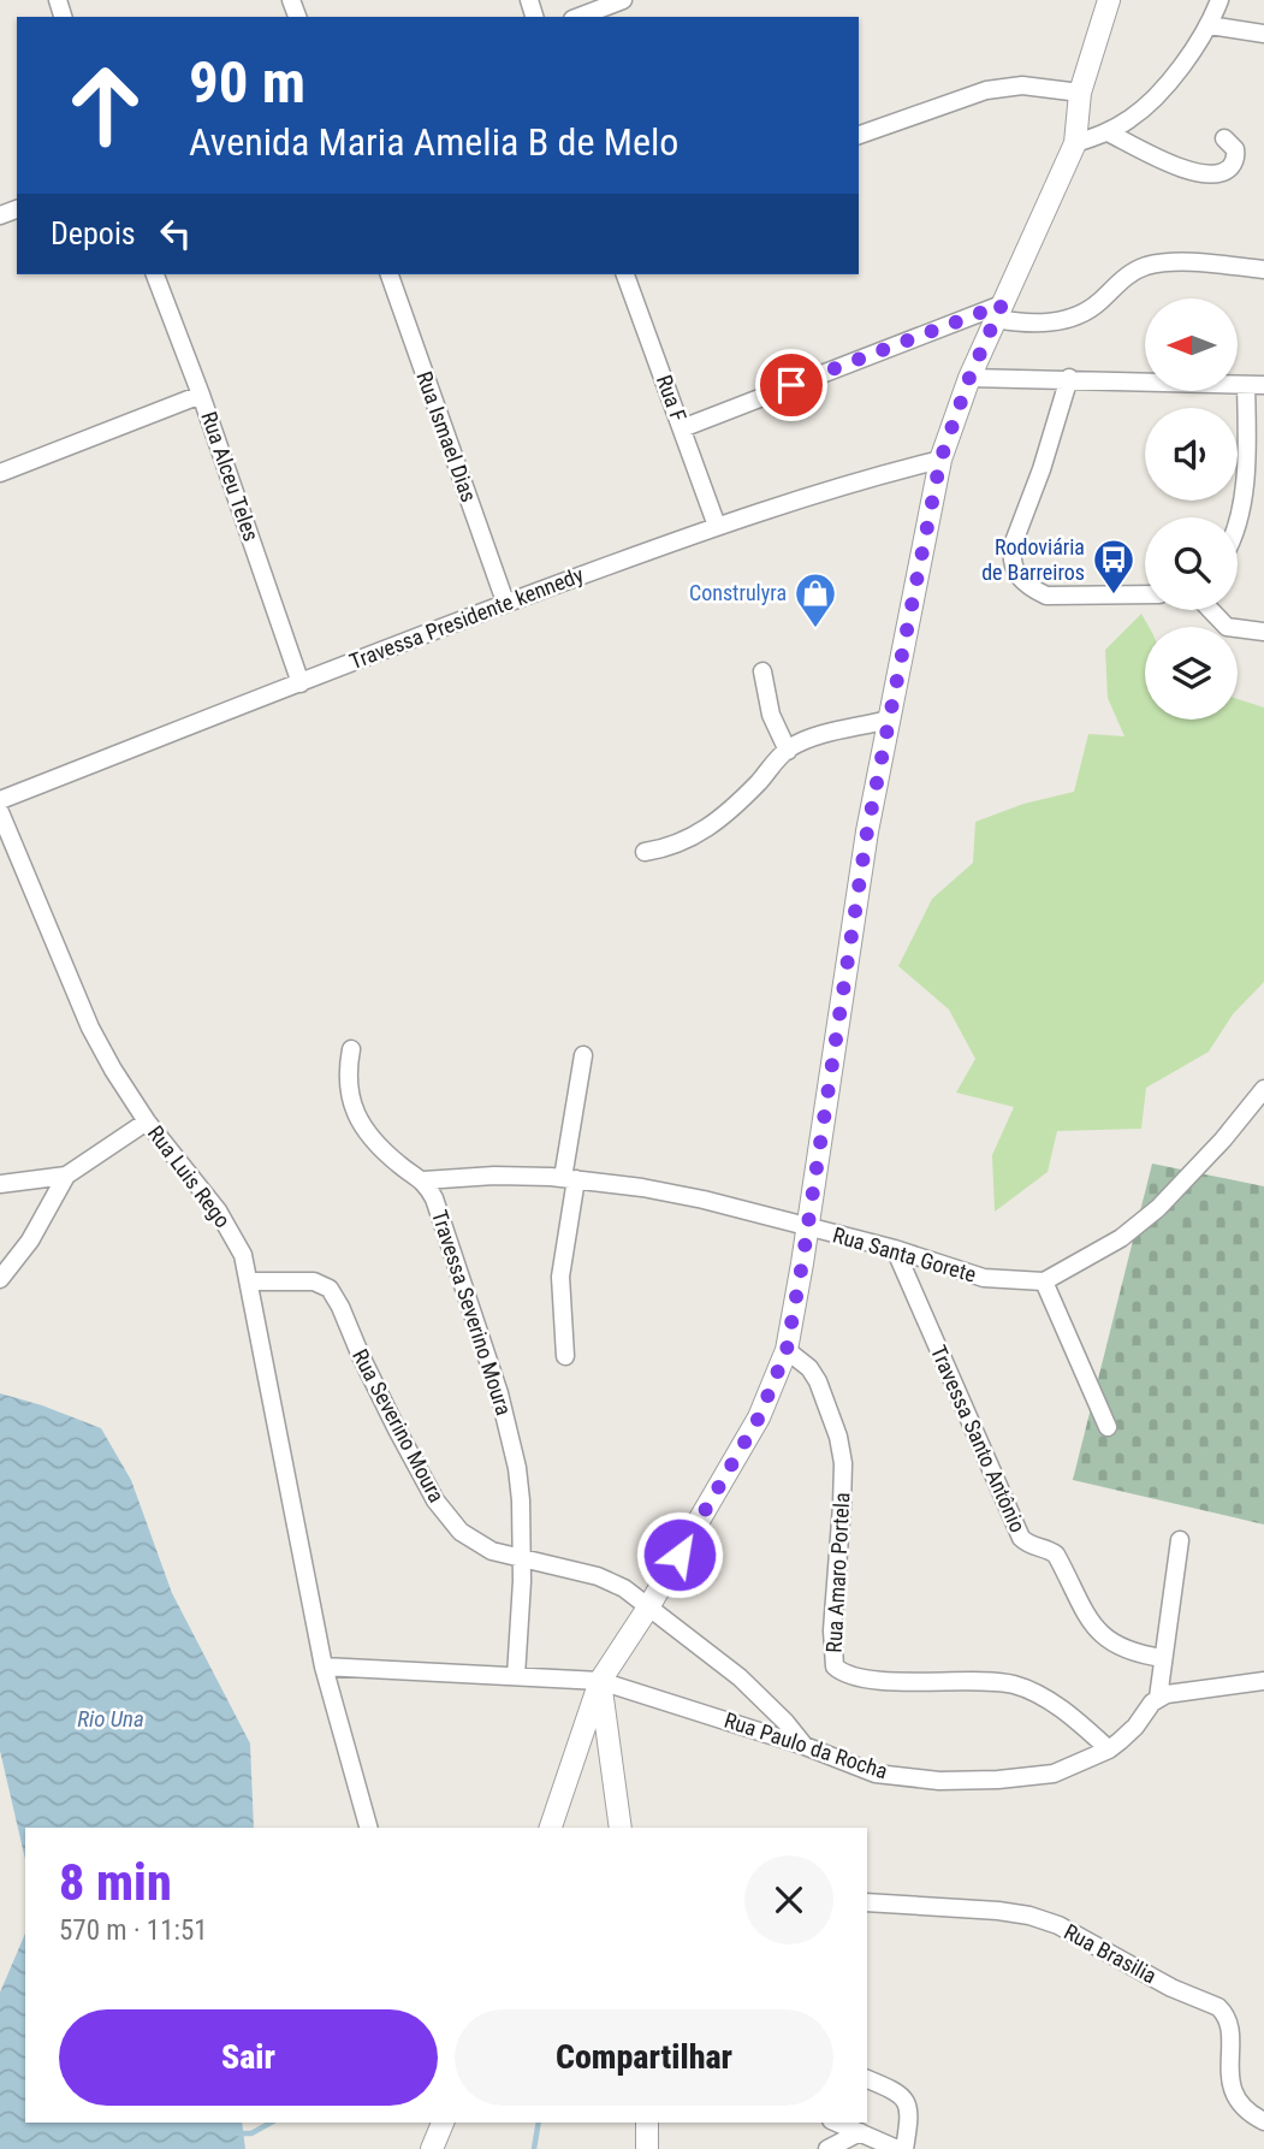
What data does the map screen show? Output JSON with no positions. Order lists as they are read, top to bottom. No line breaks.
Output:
{"streets":{"street":["Rua F","Rua Ismael Dias","Rua Alceu Teles","Travessa Presidente kennedy","Rua Luis Rego","Rua Santa Gorete","Travessa Severino Moura","Rua Severino Moura","Travessa Santo Antônio","Rua Amaro Portela","Rua Paulo da Rocha","Rua Brasilia"]},"crossings":[["Rua F","Travessa Presidente kennedy"],["Rua Ismael Dias","Travessa Presidente kennedy"],["Rua Alceu Teles","Travessa Presidente kennedy"],["Rua Luis Rego","Rua Severino Moura"],["Rua Luis Rego","Rua Paulo da Rocha"],["Rua Santa Gorete","Travessa Severino Moura"],["Rua Santa Gorete","Travessa Santo Antônio"],["Travessa Severino Moura","Rua Severino Moura"],["Travessa Severino Moura","Rua Paulo da Rocha"],["Rua Severino Moura","Rua Paulo da Rocha"],["Rua Amaro Portela","Rua Paulo da Rocha"]],"water":["Rio Una"],"places":{"bus stop":["Rodoviária de Barreiros"],"shop":["Construlyra"]},"north":"left","page":{"turn":["90 m","Avenida Maria Amelia B de Melo"],"then":"Depois","heading":["8 min","570 m · 11:51"],"buttons":["Sair","Compartilhar"]}}
